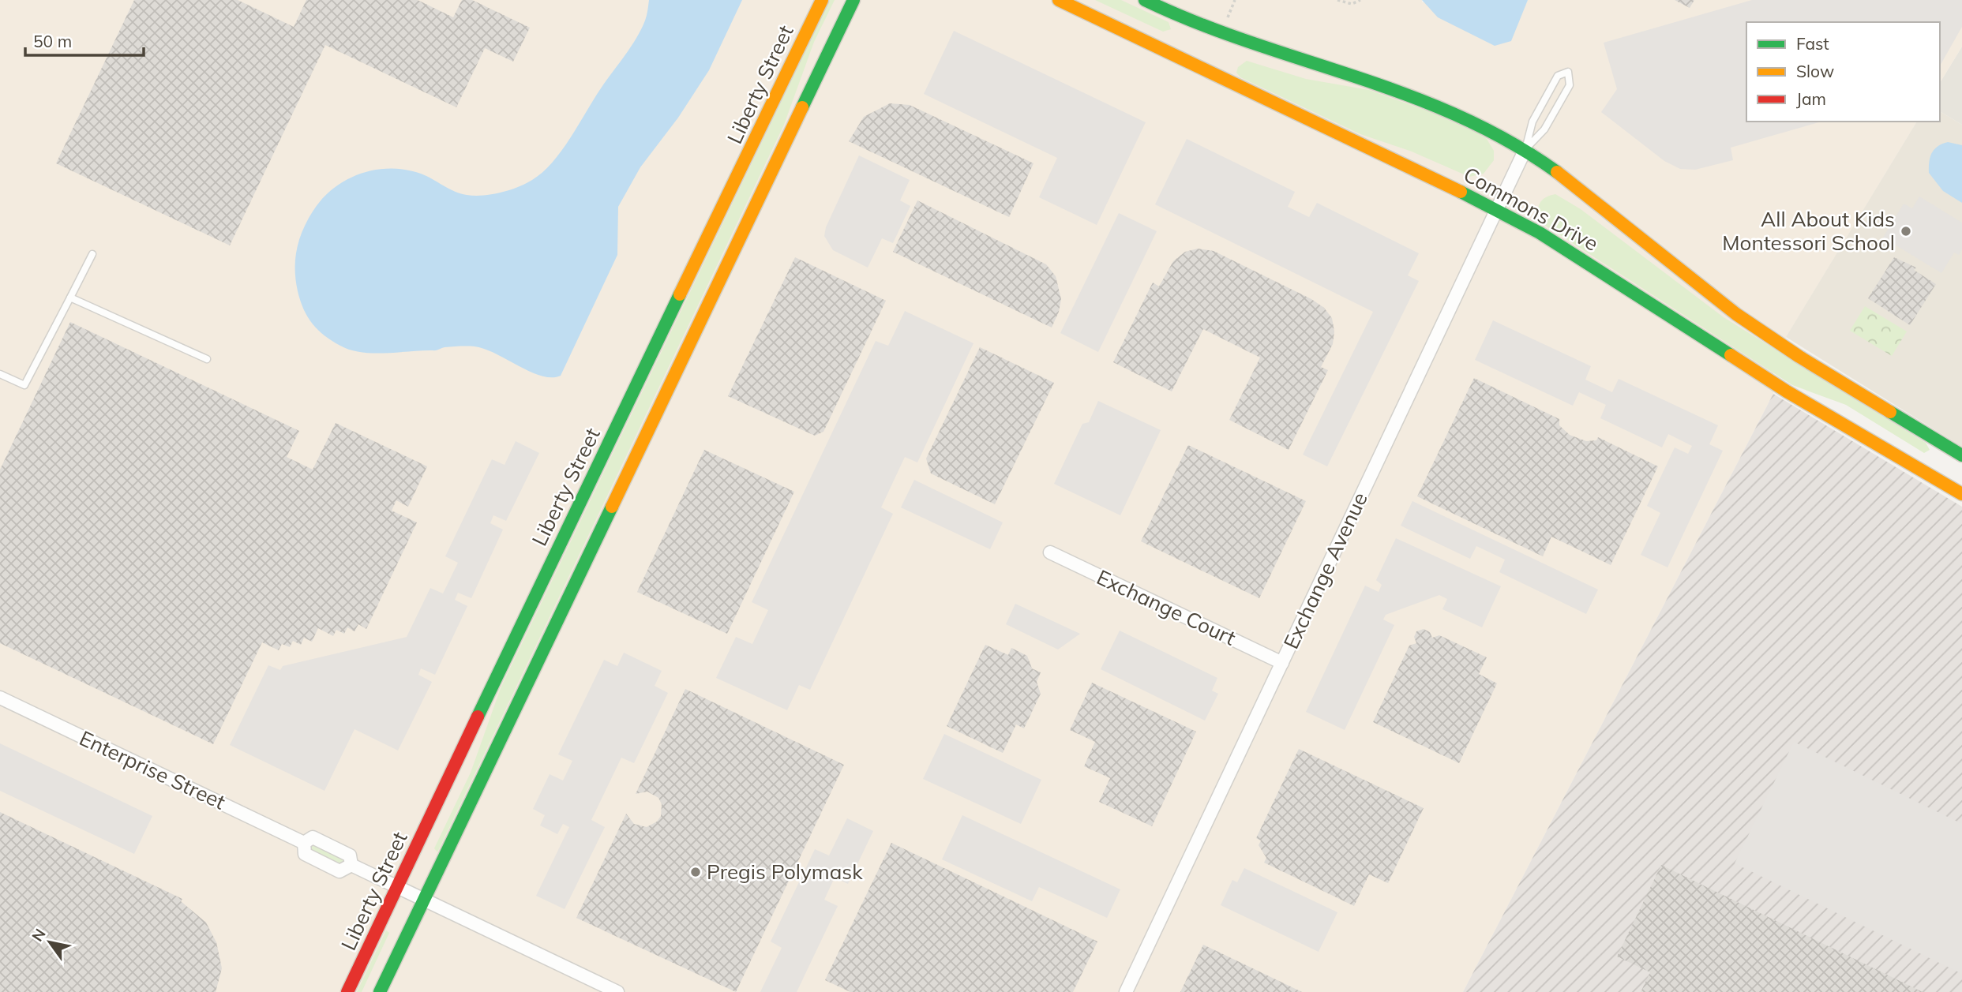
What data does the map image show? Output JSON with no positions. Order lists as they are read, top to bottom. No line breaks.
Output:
{"streets":{"street":["Liberty Street","Commons Drive","Exchange Avenue","Exchange Court","Enterprise Street"]},"crossings":[["Liberty Street","Enterprise Street"],["Commons Drive","Exchange Avenue"],["Exchange Avenue","Exchange Court"]],"places":["All About Kids Montessori School","Pregis Polymask"],"legend":["Fast","Slow","Jam"],"scale_bar":"50 m","north":"top left"}
